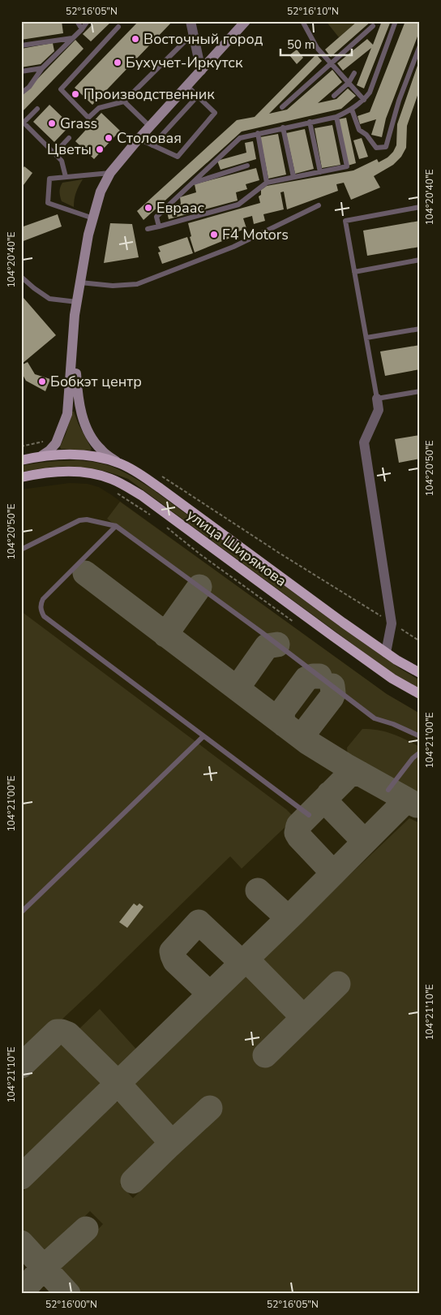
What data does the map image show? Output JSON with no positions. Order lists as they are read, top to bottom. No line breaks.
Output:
{"streets":{"main road":["улица Ширямова"]},"places":["Восточный город","Бухучет-Иркутск","Производственник","Grass","Столовая","Цветы","Евраас","F4 Motors","Бобкэт центр"],"scale_bar":"50 m","coordinates":["52°16'05\"N","52°16'10\"N","104°20'40\"E","104°20'50\"E","104°21'00\"E","104°21'10\"E","52°16'00\"N"]}
